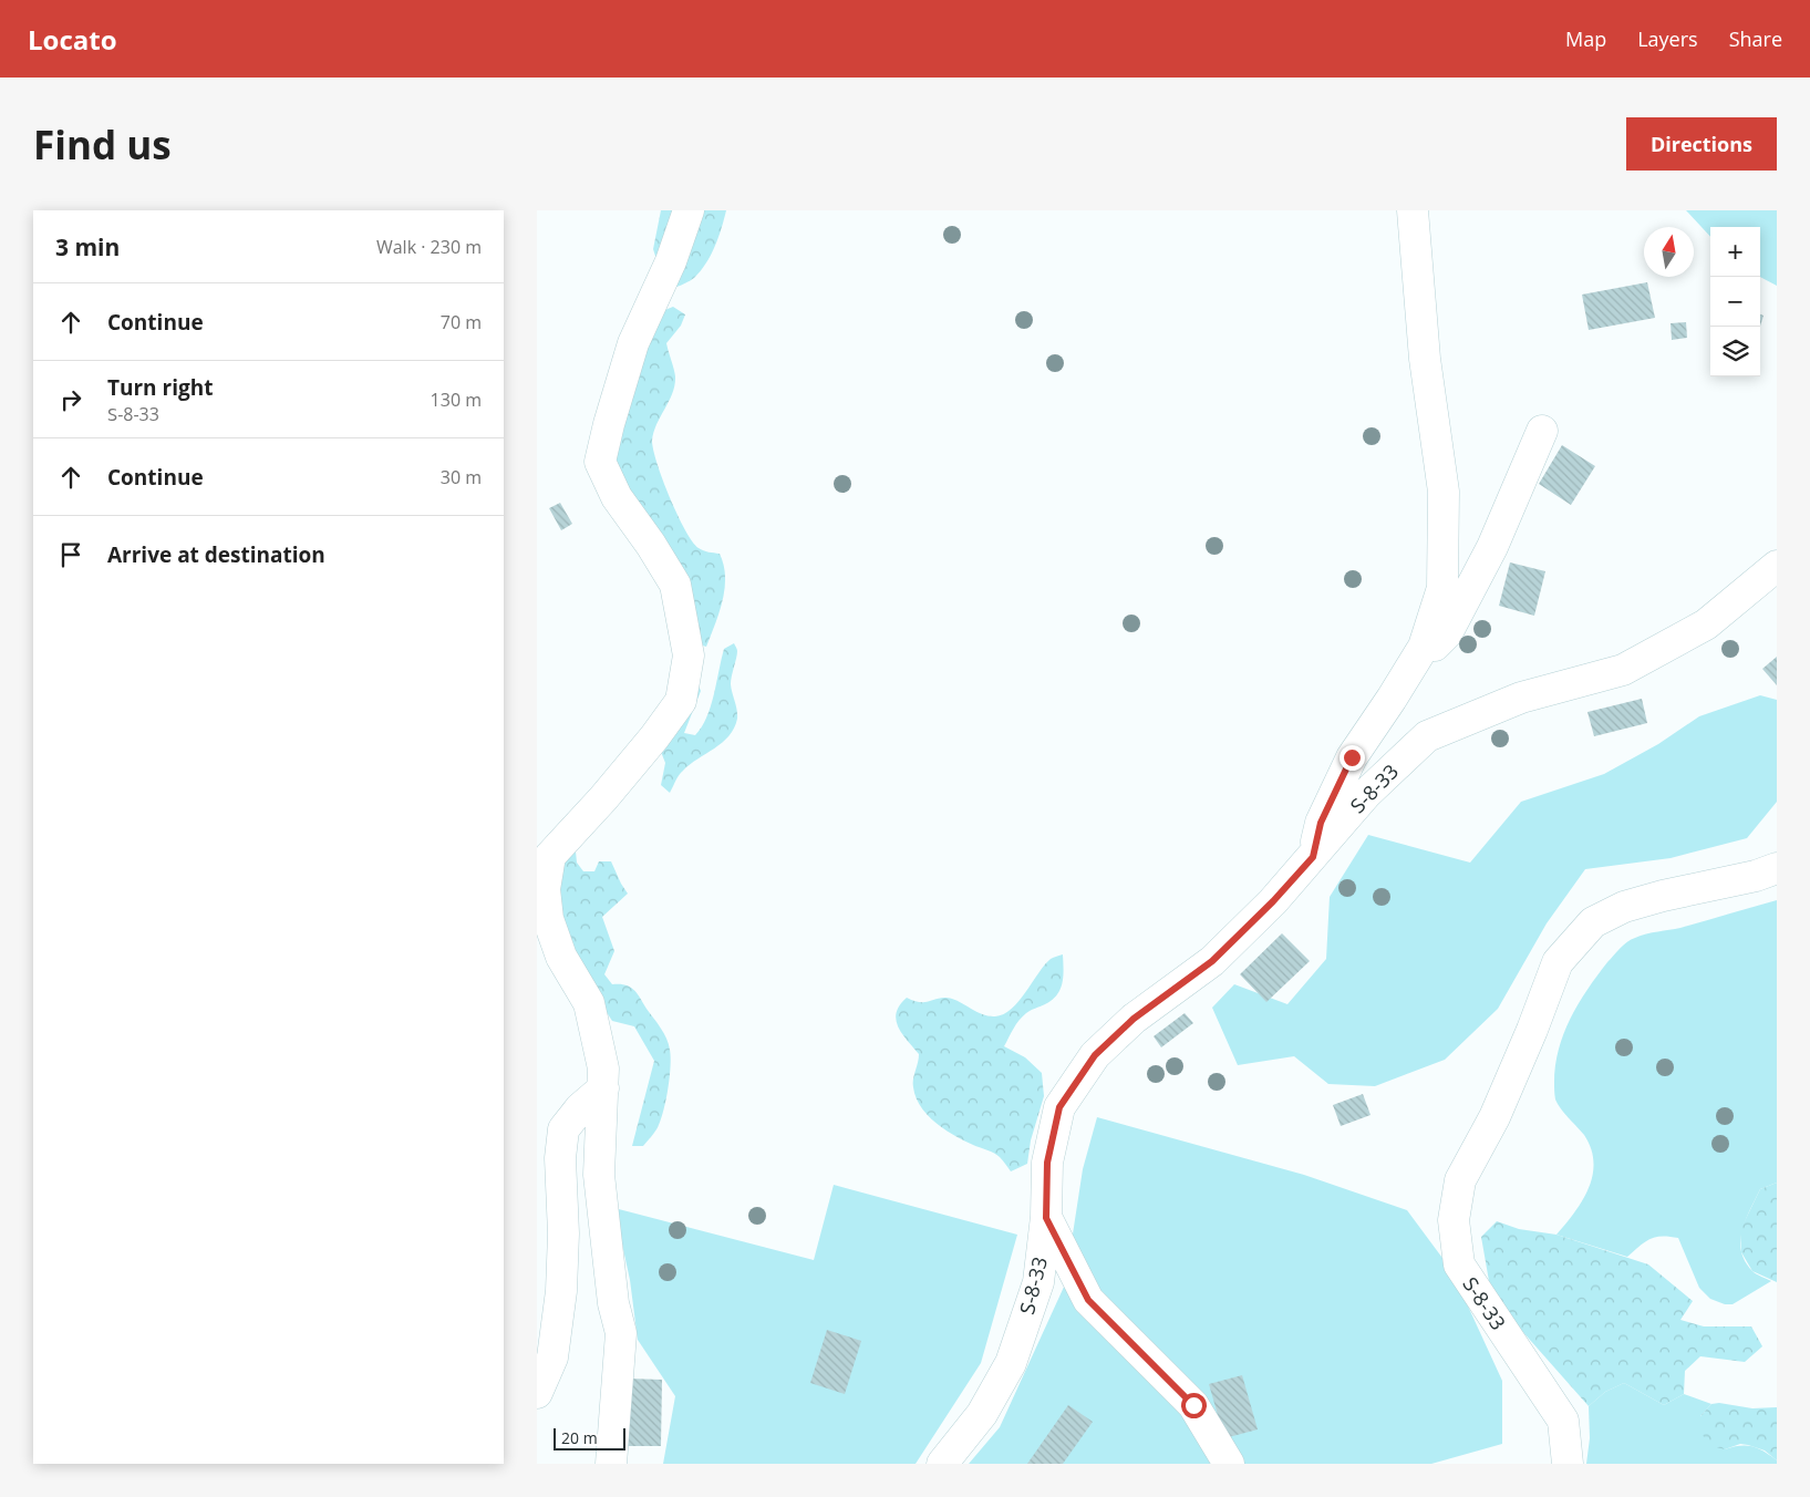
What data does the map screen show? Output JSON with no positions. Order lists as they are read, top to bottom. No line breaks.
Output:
{"streets":{"street":["Տ-8-33"]},"scale_bar":"20 m","north":"top","page":{"header":"Locato","nav":["Map","Layers","Share"],"buttons":"Directions","title":"Find us","heading":["3 min","Walk · 230 m"],"map_buttons":["+","−"],"list":[["Continue","70 m"],["Turn right","Տ-8-33","130 m"],["Continue","30 m"],"Arrive at destination"],"scale":"20 m"}}
